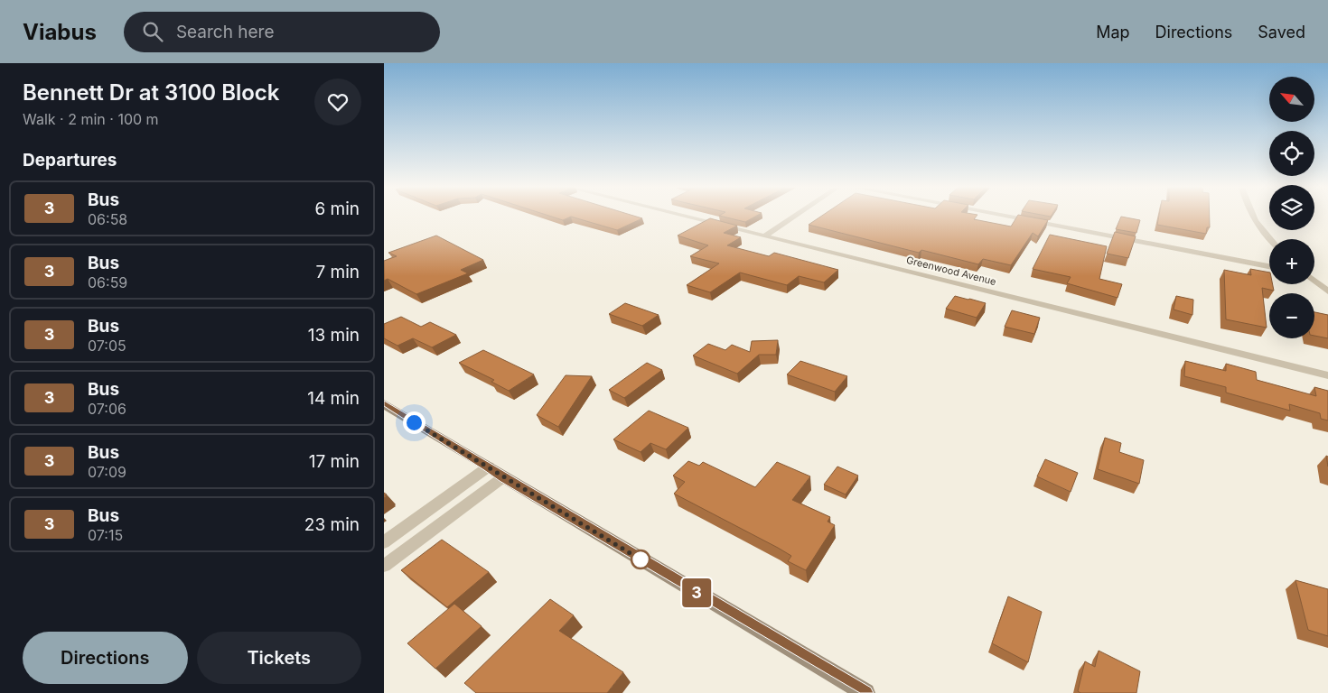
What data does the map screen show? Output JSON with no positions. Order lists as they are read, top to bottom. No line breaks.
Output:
{"streets":{"street":["Greenwood Avenue"]},"lines":["bus line 3"],"north":"top left","page":{"header":"Viabus","search":"Search here","nav":["Map","Directions","Saved"],"heading":[["Bennett Dr at 3100 Block","Walk · 2 min · 100 m"],"Departures"],"on_map":"3","map_buttons":["+","−"],"list":[{"mark":"3","name":"Bus","note":"06:58","value":"6 min"},{"mark":"3","name":"Bus","note":"06:59","value":"7 min"},{"mark":"3","name":"Bus","note":"07:05","value":"13 min"},{"mark":"3","name":"Bus","note":"07:06","value":"14 min"},{"mark":"3","name":"Bus","note":"07:09","value":"17 min"},{"mark":"3","name":"Bus","note":"07:15","value":"23 min"}],"buttons":["Directions","Tickets"]}}
